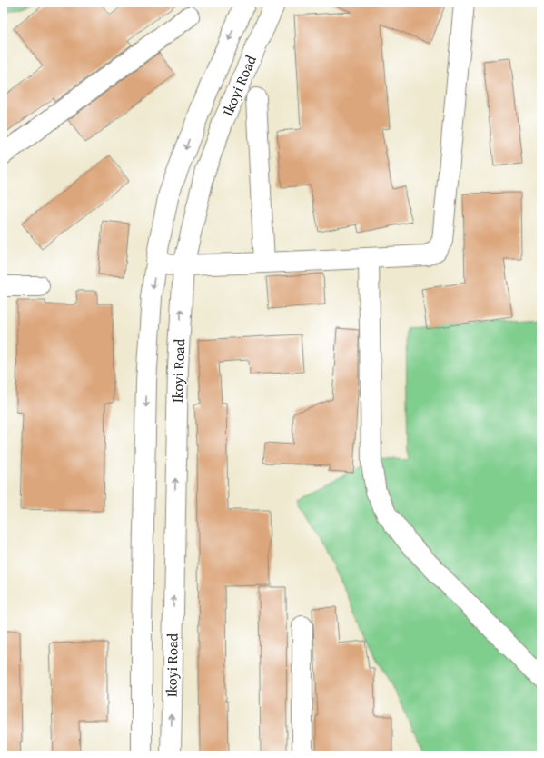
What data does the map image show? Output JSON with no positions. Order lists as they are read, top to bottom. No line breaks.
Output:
{"streets":{"main road":["Ikoyi Road"]}}
